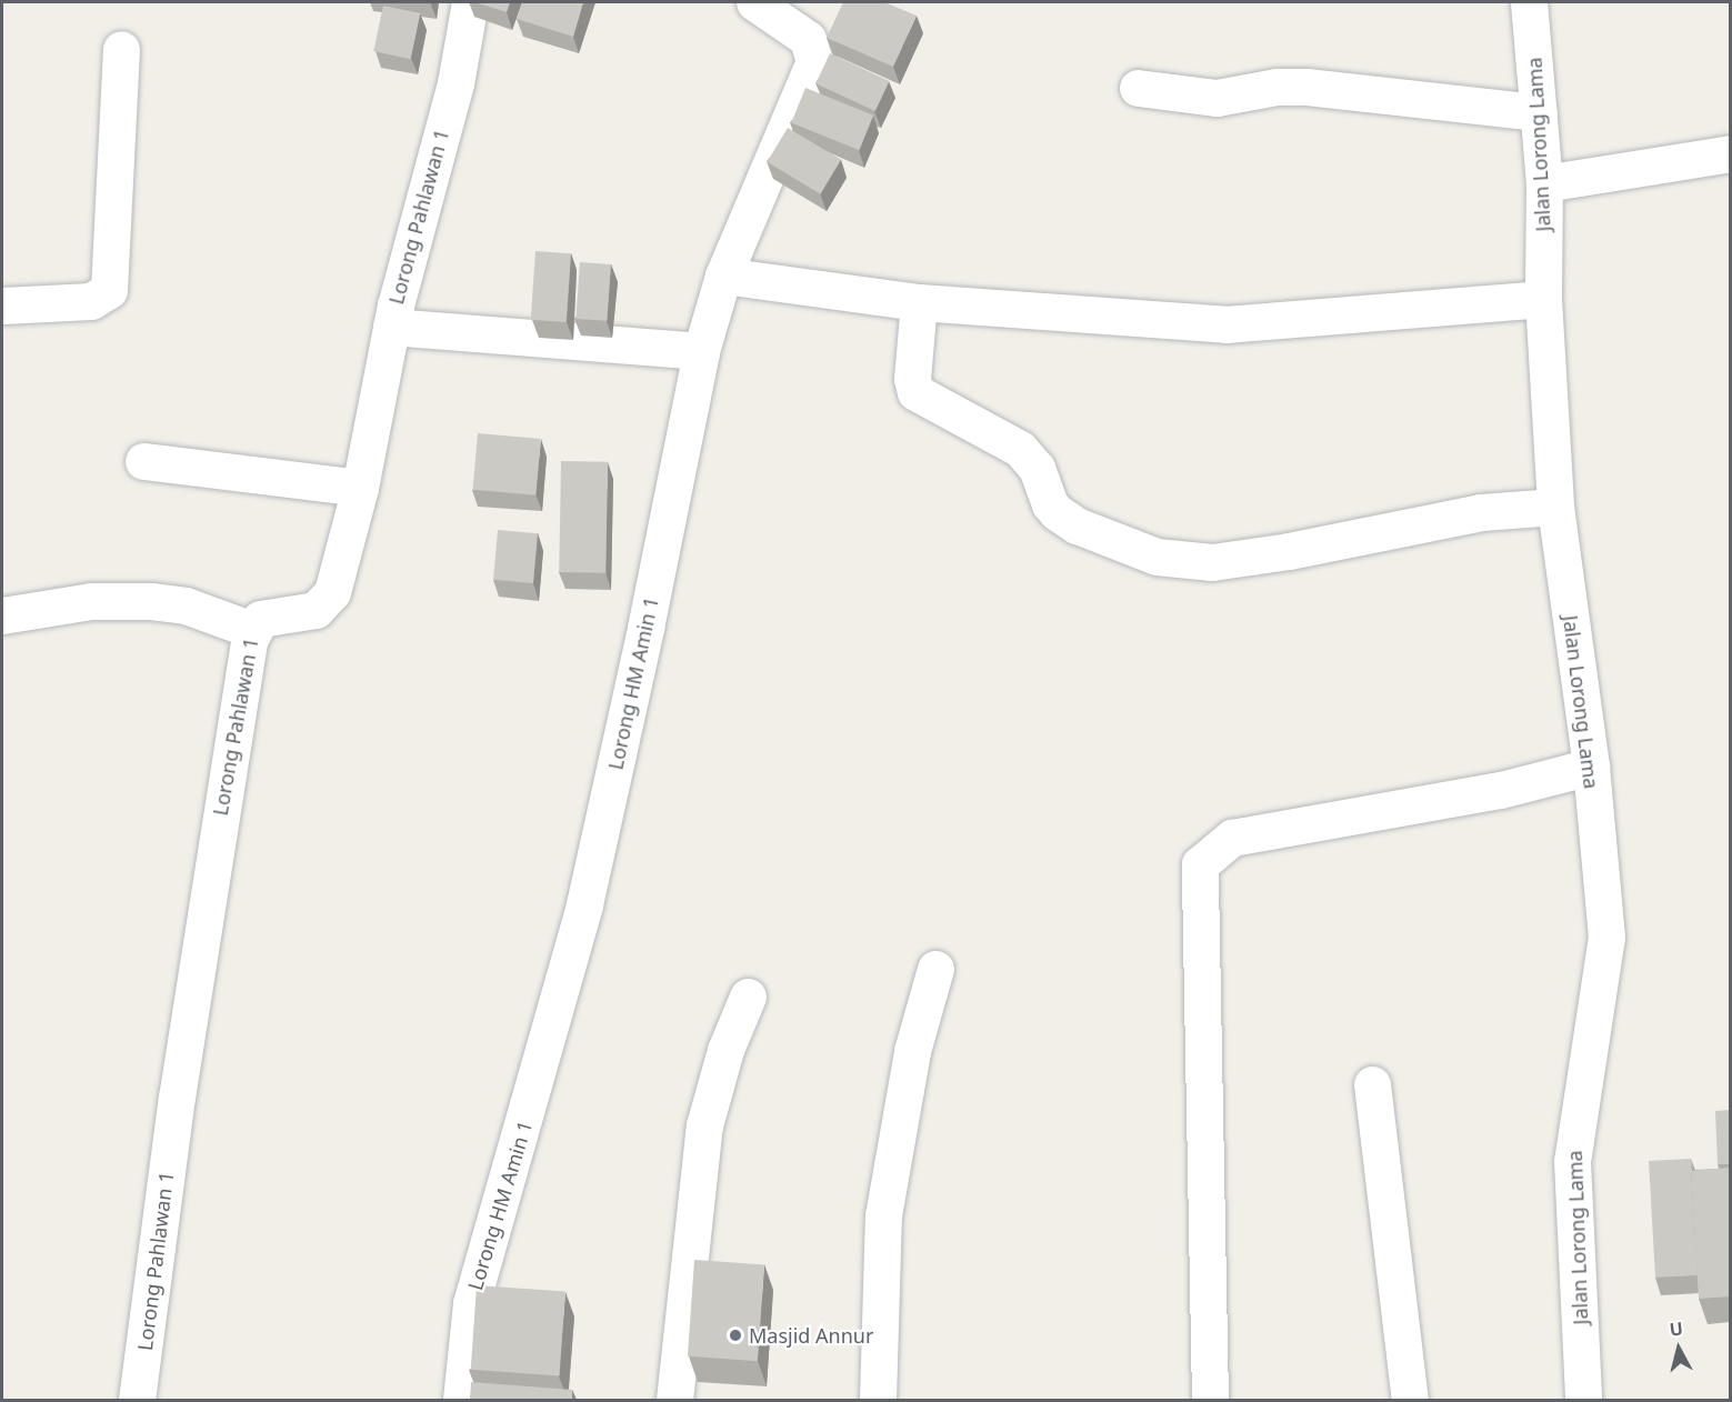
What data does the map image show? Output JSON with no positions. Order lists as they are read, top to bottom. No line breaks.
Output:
{"streets":{"street":["Jalan Lorong Lama","Lorong Pahlawan 1","Lorong HM Amin 1"]},"places":["Masjid Annur"],"north":"top"}
